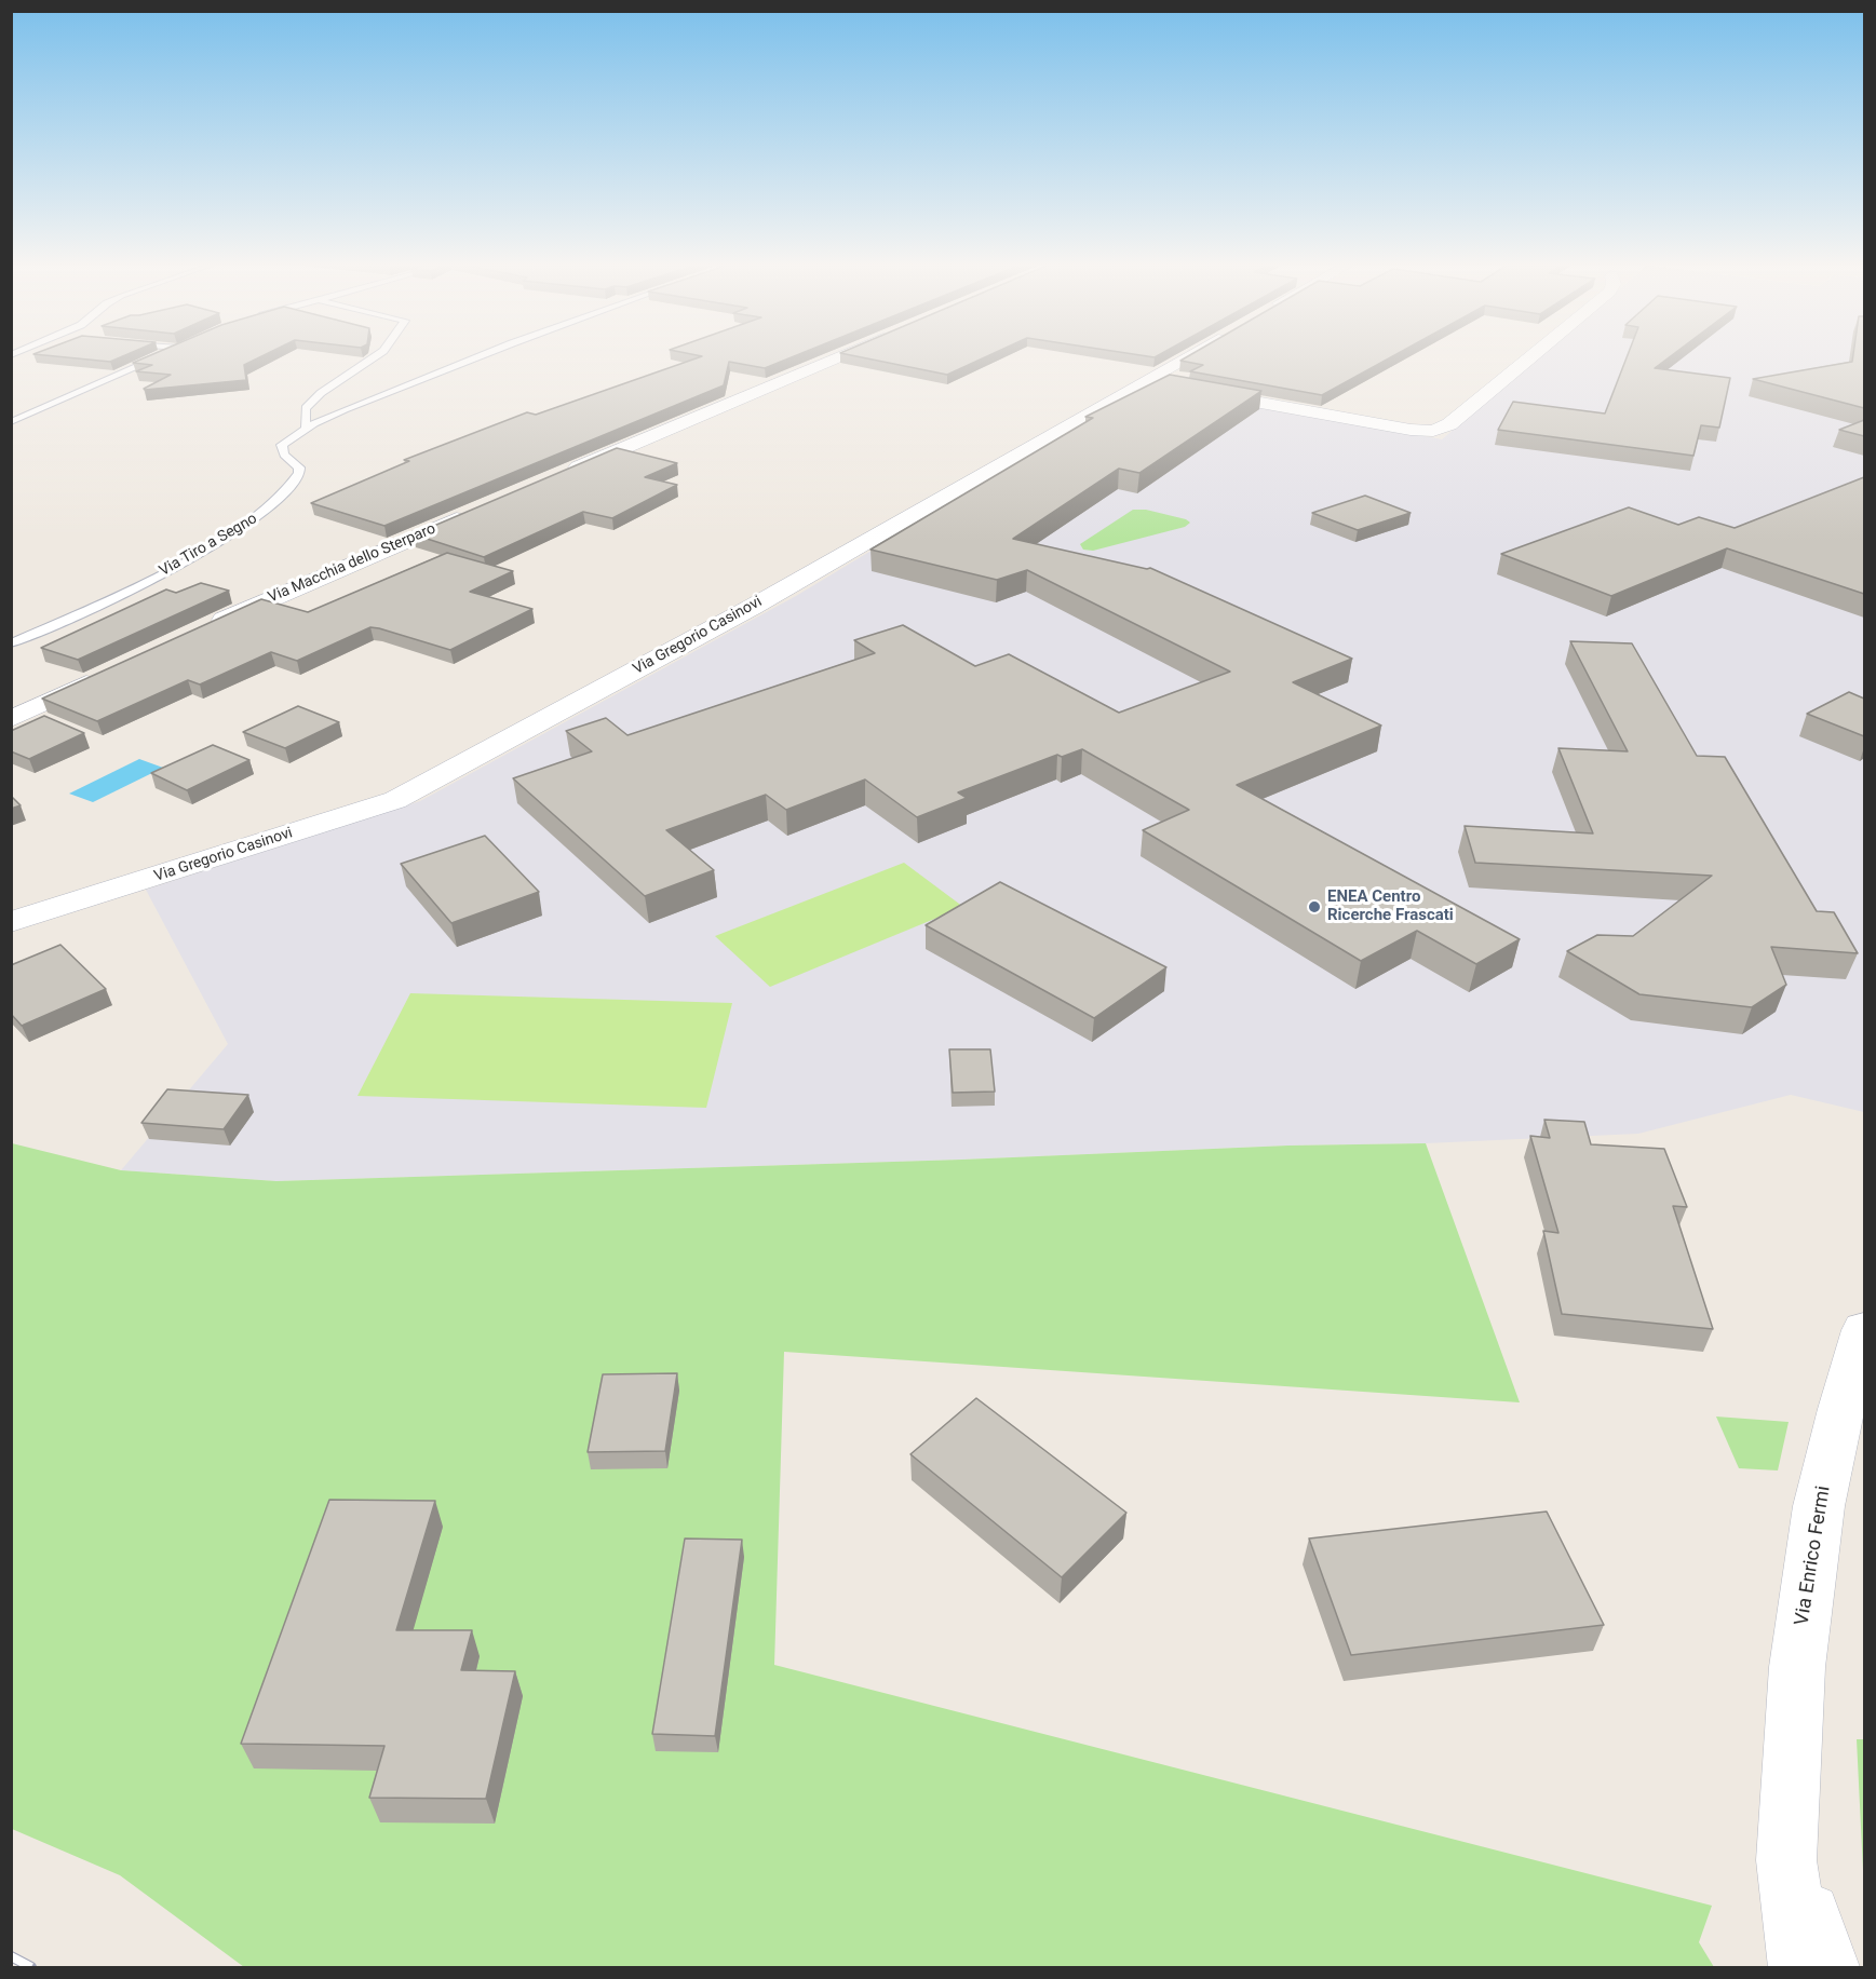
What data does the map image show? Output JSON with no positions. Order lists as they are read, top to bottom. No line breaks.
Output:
{"streets":{"street":["Via Macchia dello Sterparo","Via Gregorio Casinovi","Via Enrico Fermi"],"lane":["Via Tiro a Segno"]},"places":["ENEA Centro Ricerche Frascati"]}
